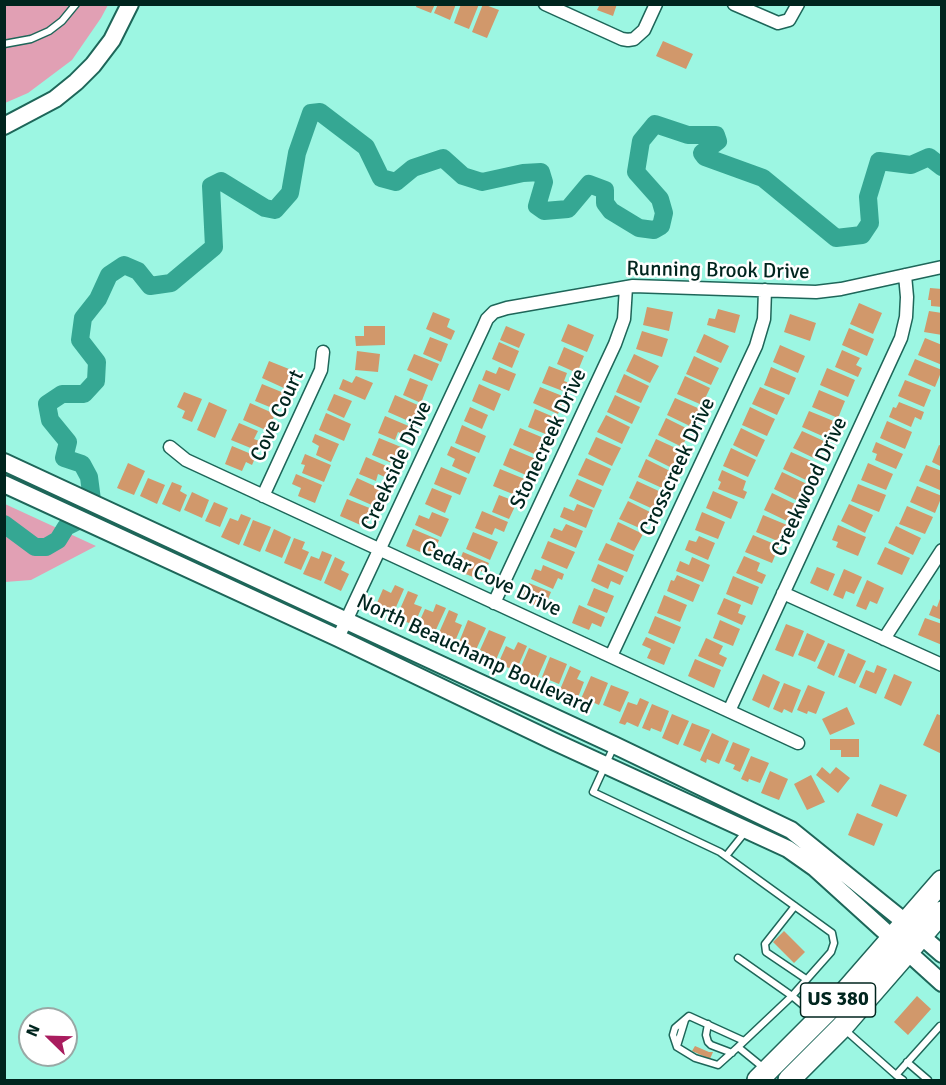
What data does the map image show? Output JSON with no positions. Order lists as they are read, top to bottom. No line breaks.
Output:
{"streets":{"highway":["US 380"],"street":["Running Brook Drive","Cove Court","Stonecreek Drive","Creekside Drive","Crosscreek Drive","Creekwood Drive","Cedar Cove Drive","North Beauchamp Boulevard"]},"crossings":[["Running Brook Drive","Stonecreek Drive"],["Running Brook Drive","Creekside Drive"],["Running Brook Drive","Crosscreek Drive"],["Running Brook Drive","Creekwood Drive"],["Cove Court","Cedar Cove Drive"],["Stonecreek Drive","Cedar Cove Drive"],["Creekside Drive","Cedar Cove Drive"],["Creekside Drive","North Beauchamp Boulevard"],["Crosscreek Drive","Cedar Cove Drive"],["Creekwood Drive","Cedar Cove Drive"],["North Beauchamp Boulevard","US 380"]],"north":"top left"}
